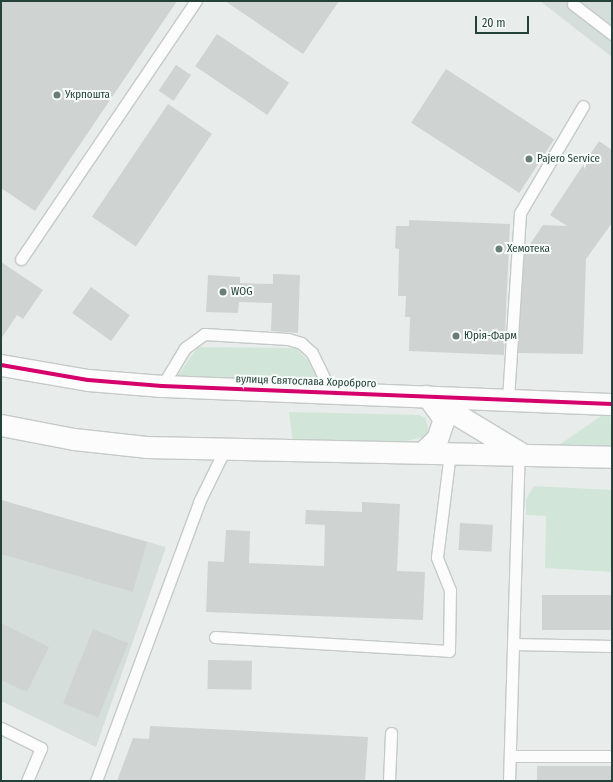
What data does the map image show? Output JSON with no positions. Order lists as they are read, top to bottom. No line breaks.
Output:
{"streets":{"street":["вулиця Святослава Хороброго"]},"places":["Укрпошта","Pajero Service","Хемотека","WOG","Юрія-Фарм"],"scale_bar":"20 m"}
